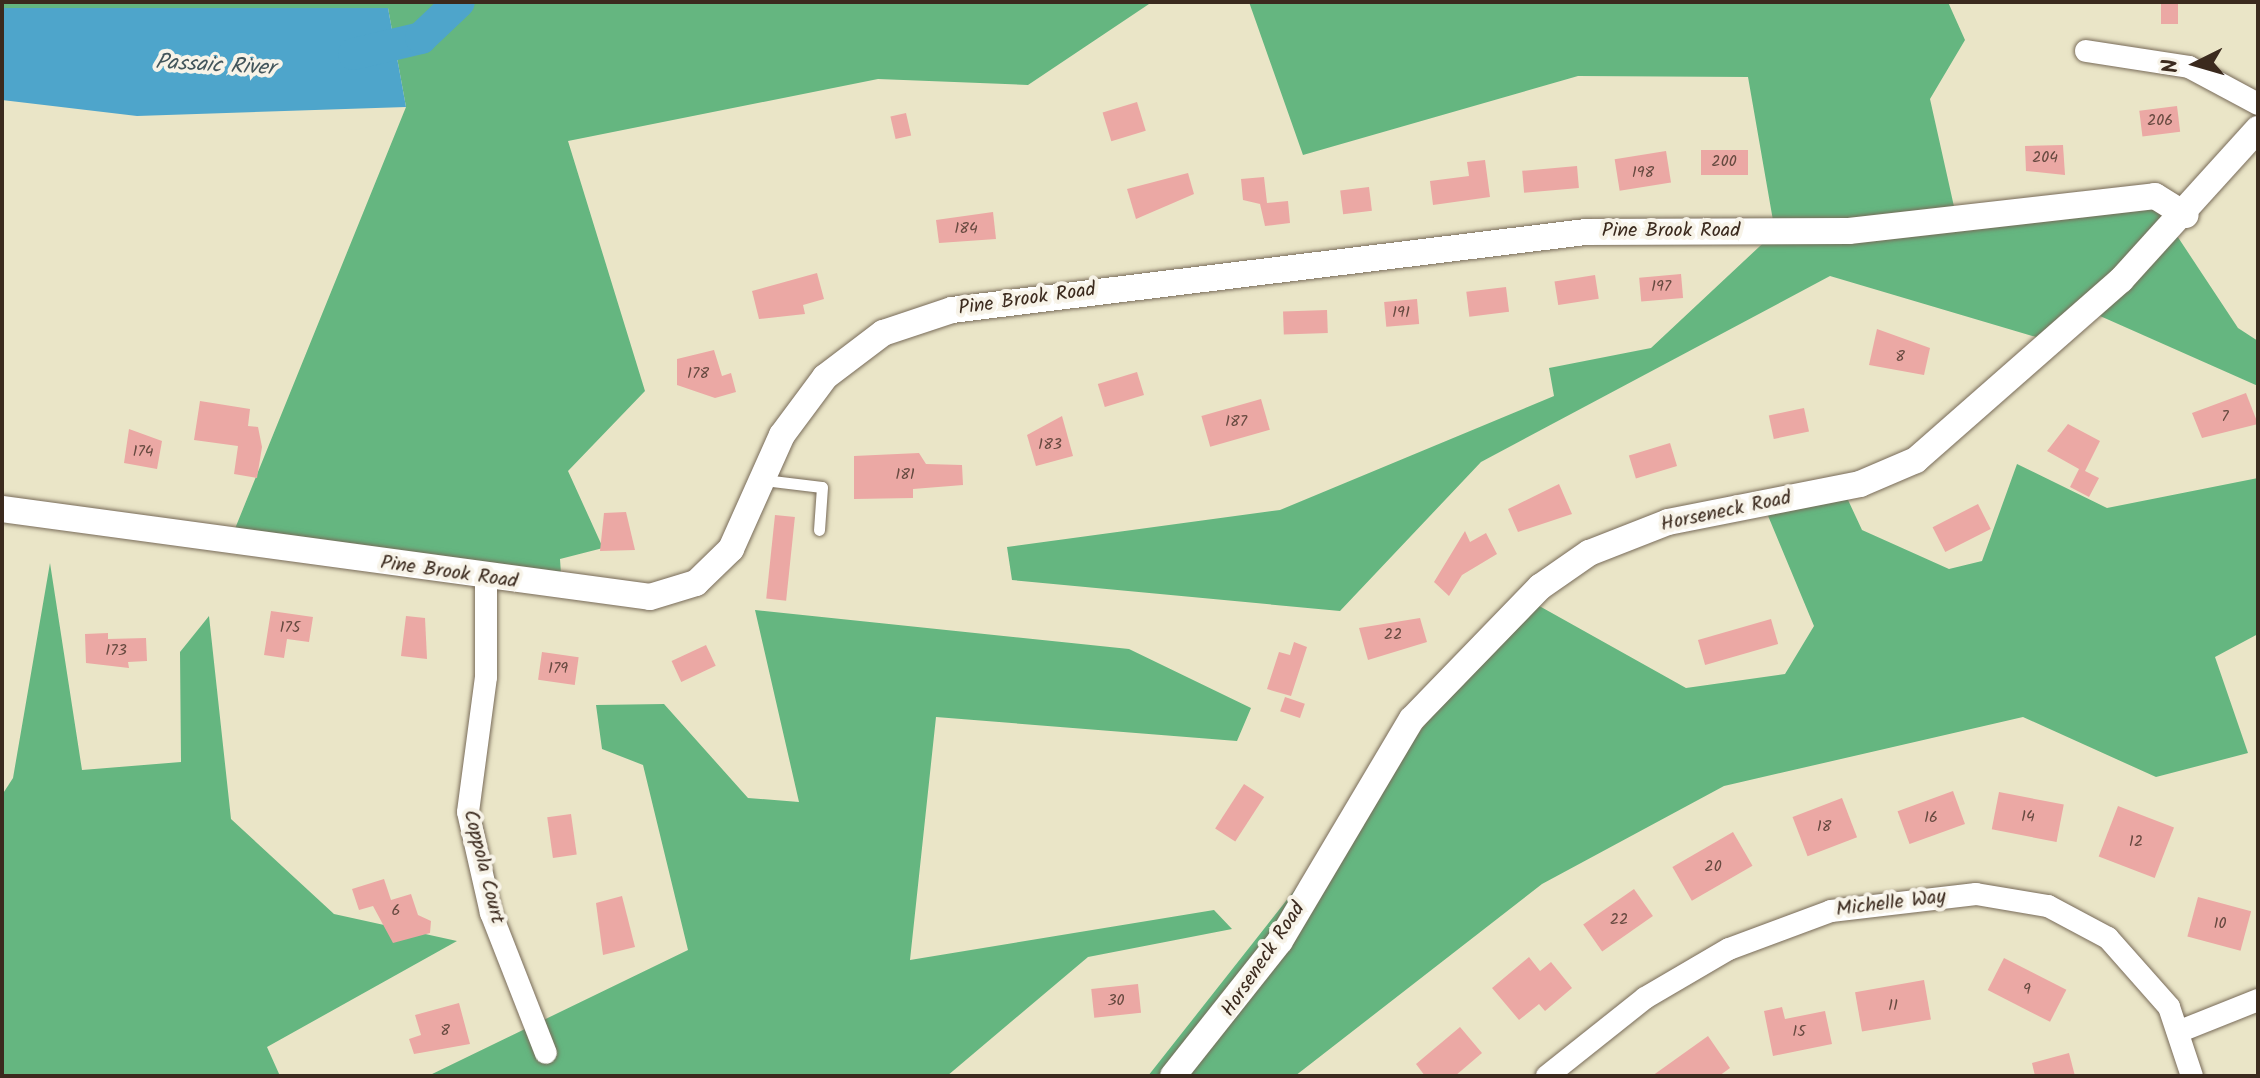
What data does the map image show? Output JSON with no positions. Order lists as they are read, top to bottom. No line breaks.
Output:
{"streets":{"street":["Pine Brook Road","Horseneck Road","Coppola Court","Michelle Way"]},"crossings":[["Pine Brook Road","Horseneck Road"],["Pine Brook Road","Coppola Court"]],"water":["Passaic River"],"house_numbers":["206","204","200","198","184","197","191","8","178","7","187","183","174","181","175","22","173","179","14","16","18","12","20","6","22","10","9","30","11","8","15"],"north":"left"}
